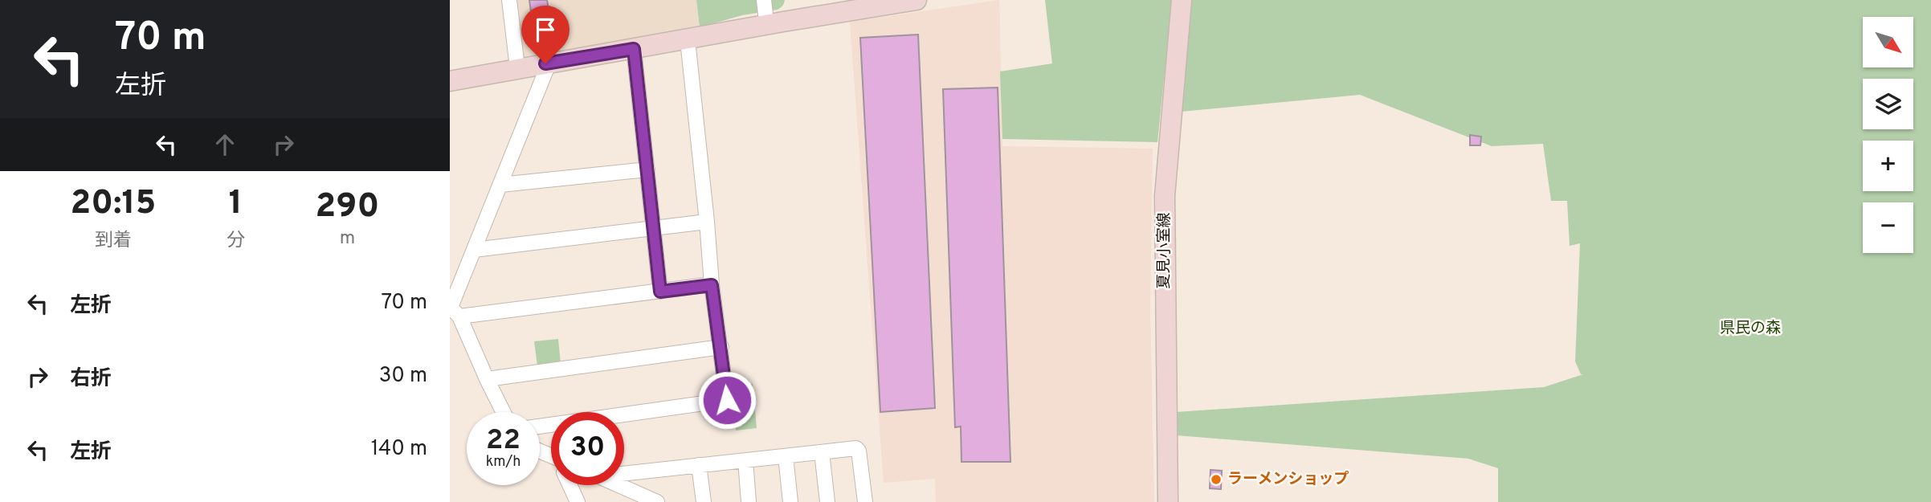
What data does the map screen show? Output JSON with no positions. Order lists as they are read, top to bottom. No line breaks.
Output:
{"streets":{"main road":["夏見小室線"]},"parks":["県民の森"],"places":["ラーメンショップ"],"north":"bottom right","page":{"turn":["70 m","左折"],"map_buttons":["+","−"],"eta":["20:15","到着","1","分","290","m"],"list":[{"name":"左折","value":"70 m"},{"name":"右折","value":"30 m"},{"name":"左折","value":"140 m"}],"speed":"22 km/h","limit":"30"}}
